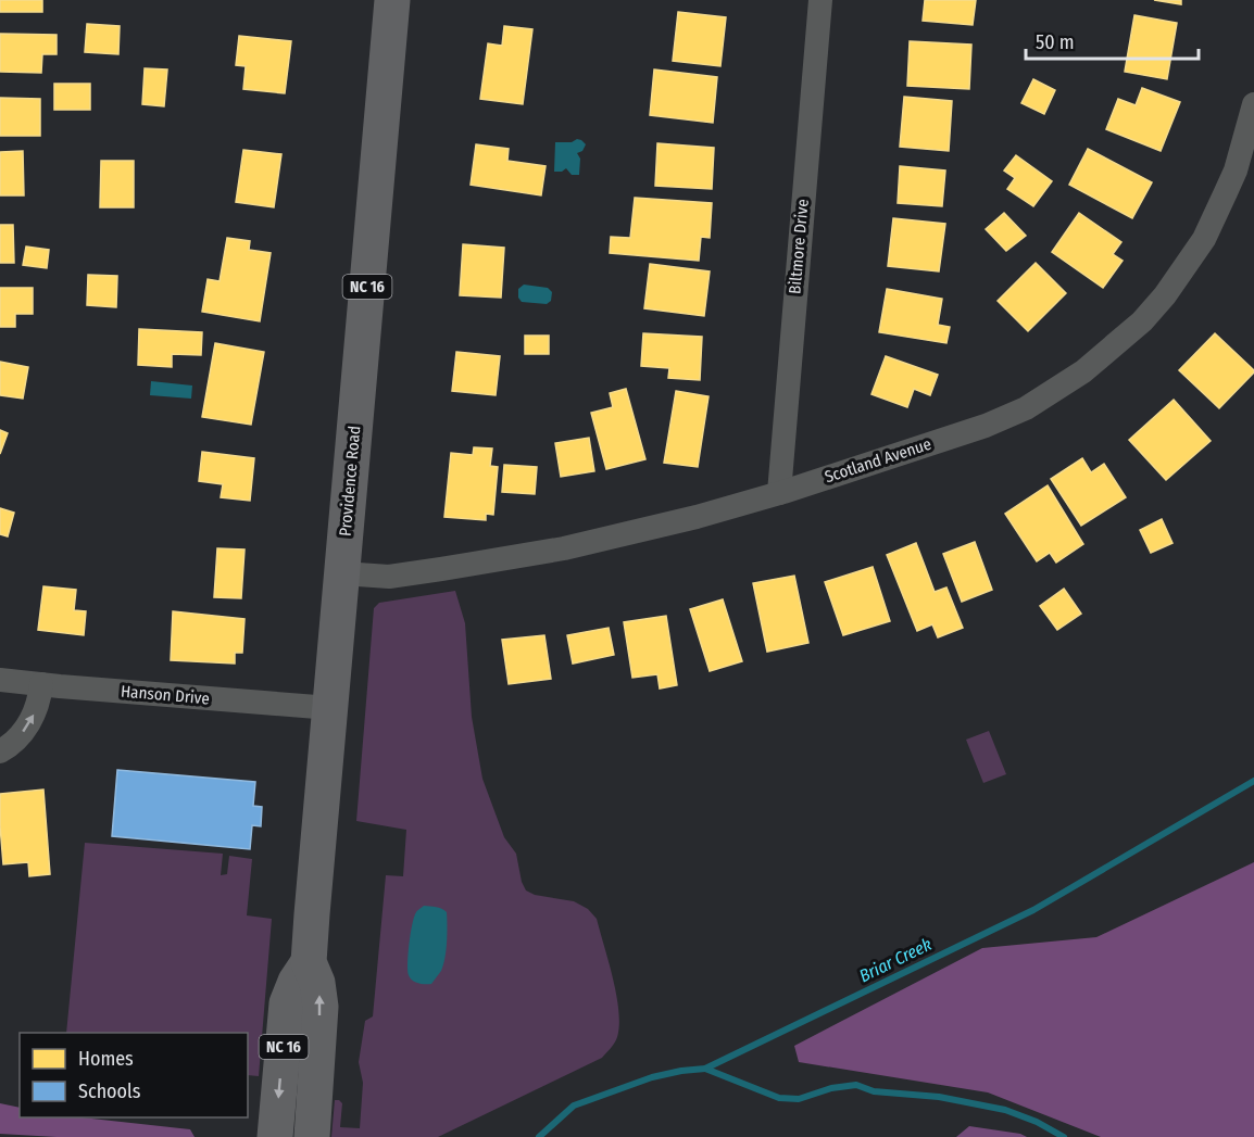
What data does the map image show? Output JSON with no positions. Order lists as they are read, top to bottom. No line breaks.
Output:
{"streets":{"main road":["NC 16","Providence Road"],"street":["Biltmore Drive","Scotland Avenue","Hanson Drive"]},"crossings":[["Biltmore Drive","Scotland Avenue"],["Scotland Avenue","Providence Road"],["Providence Road","Hanson Drive"]],"water":["Briar Creek"],"legend":["Homes","Schools"],"scale_bar":"50 m"}
